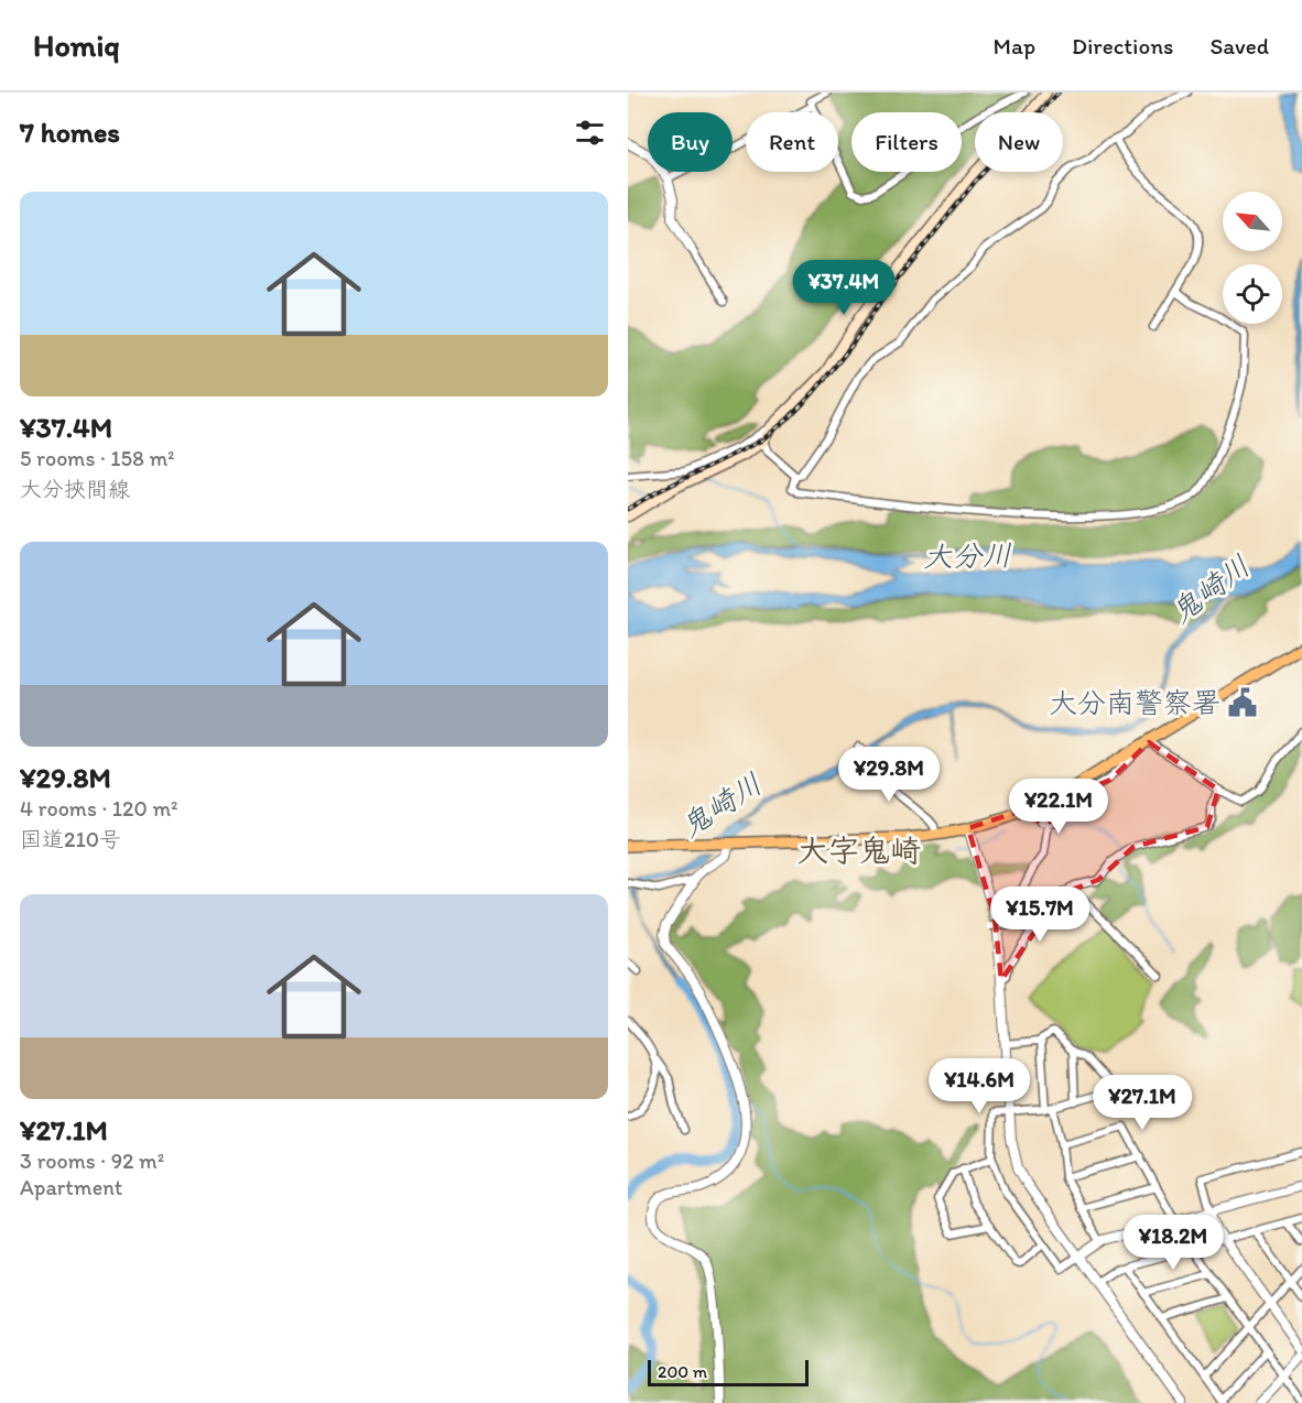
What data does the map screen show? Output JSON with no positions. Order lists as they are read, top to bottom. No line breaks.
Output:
{"districts":["大字鬼崎"],"water":["大分川","鬼崎川"],"places":{"public building":["大分南警察署"]},"scale_bar":"200 m","north":"top left","page":{"header":"Homiq","nav":["Map","Directions","Saved"],"heading":"7 homes","chip":["Buy","Rent","Filters","New"],"list":[{"name":"¥37.4M","note":"5 rooms · 158 m² · 大分挾間線"},{"name":"¥29.8M","note":"4 rooms · 120 m² · 国道210号"},{"name":"¥27.1M","note":"3 rooms · 92 m² · Apartment"}],"price":["¥37.4M","¥29.8M","¥22.1M","¥15.7M","¥14.6M","¥27.1M","¥18.2M"],"scale":"200 m"}}
